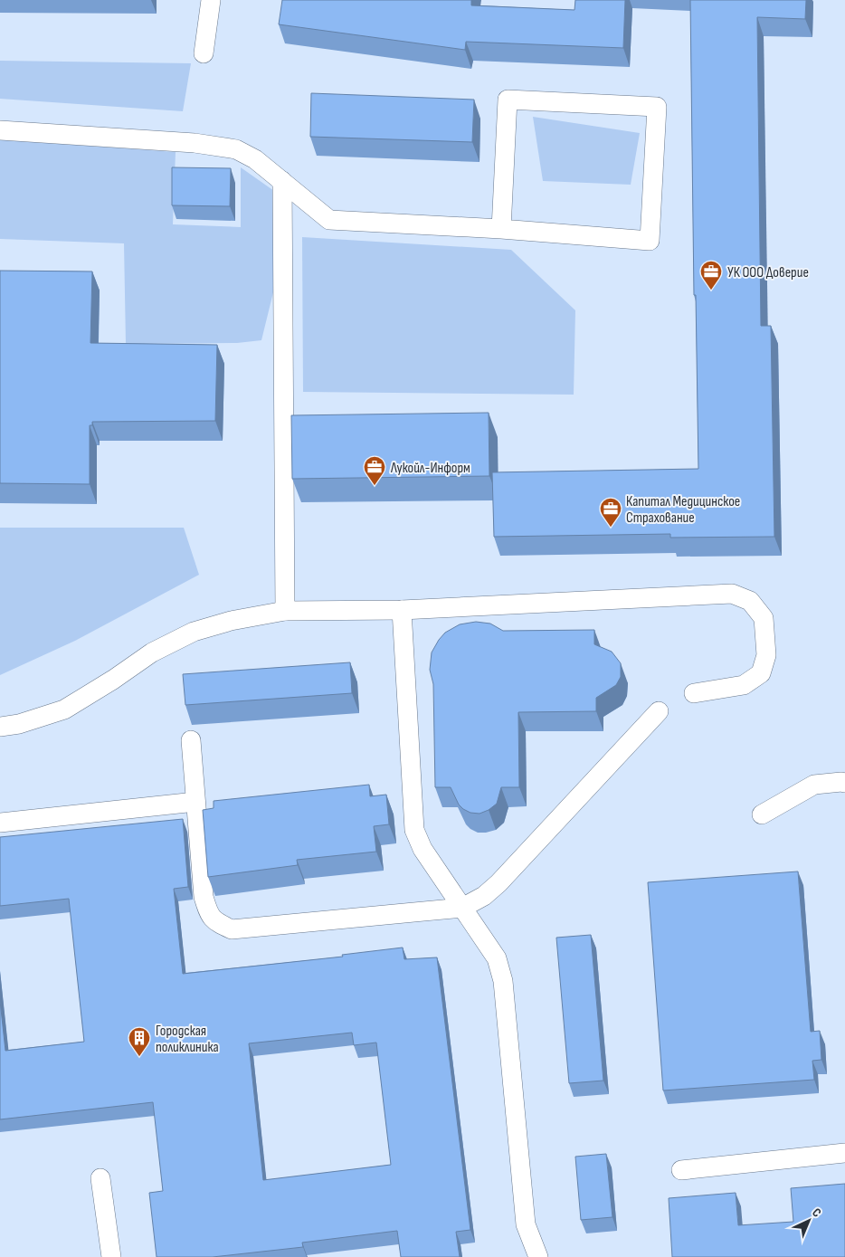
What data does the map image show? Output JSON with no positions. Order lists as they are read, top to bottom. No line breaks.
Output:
{"places":{"office":["УК ООО Доверие","Лукойл-Информ","Капитал Медицинское Страхование"],"building":["Городская поликлиника"]},"north":"top right"}
